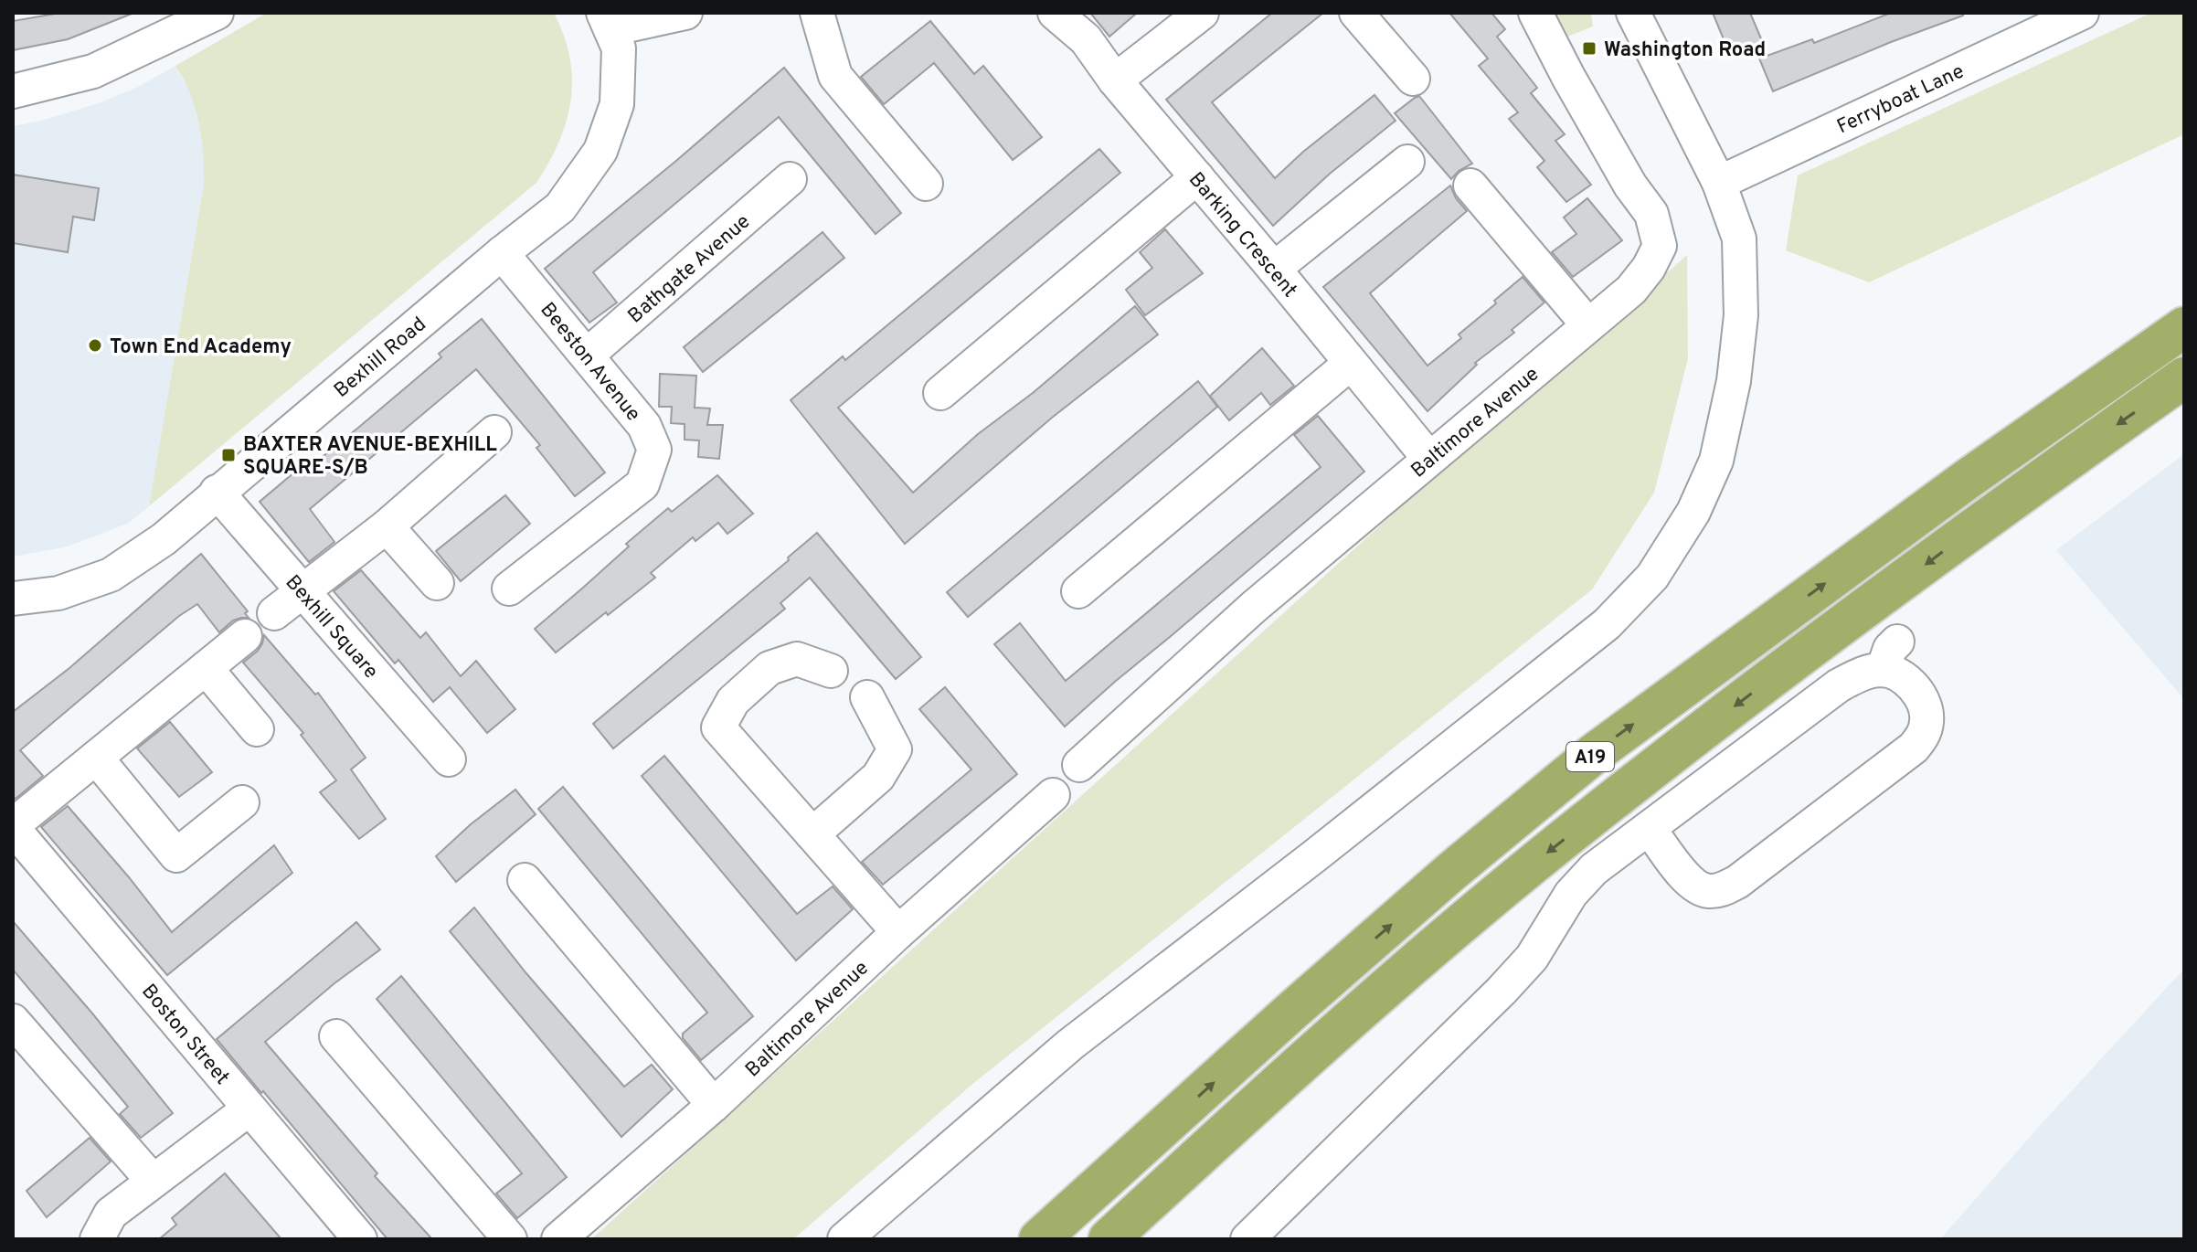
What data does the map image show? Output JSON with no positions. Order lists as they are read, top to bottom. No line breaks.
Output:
{"streets":{"highway":["A19"],"street":["Ferryboat Lane","Barking Crescent","Bathgate Avenue","Bexhill Road","Beeston Avenue","Baltimore Avenue","Bexhill Square","Boston Street"]},"crossings":[["Barking Crescent","Baltimore Avenue"],["Bathgate Avenue","Beeston Avenue"],["Bexhill Road","Beeston Avenue"],["Bexhill Road","Bexhill Square"]],"places":{"transit":["Washington Road","BAXTER AVENUE-BEXHILL SQUARE-S/B"],"other":["Town End Academy"]}}
